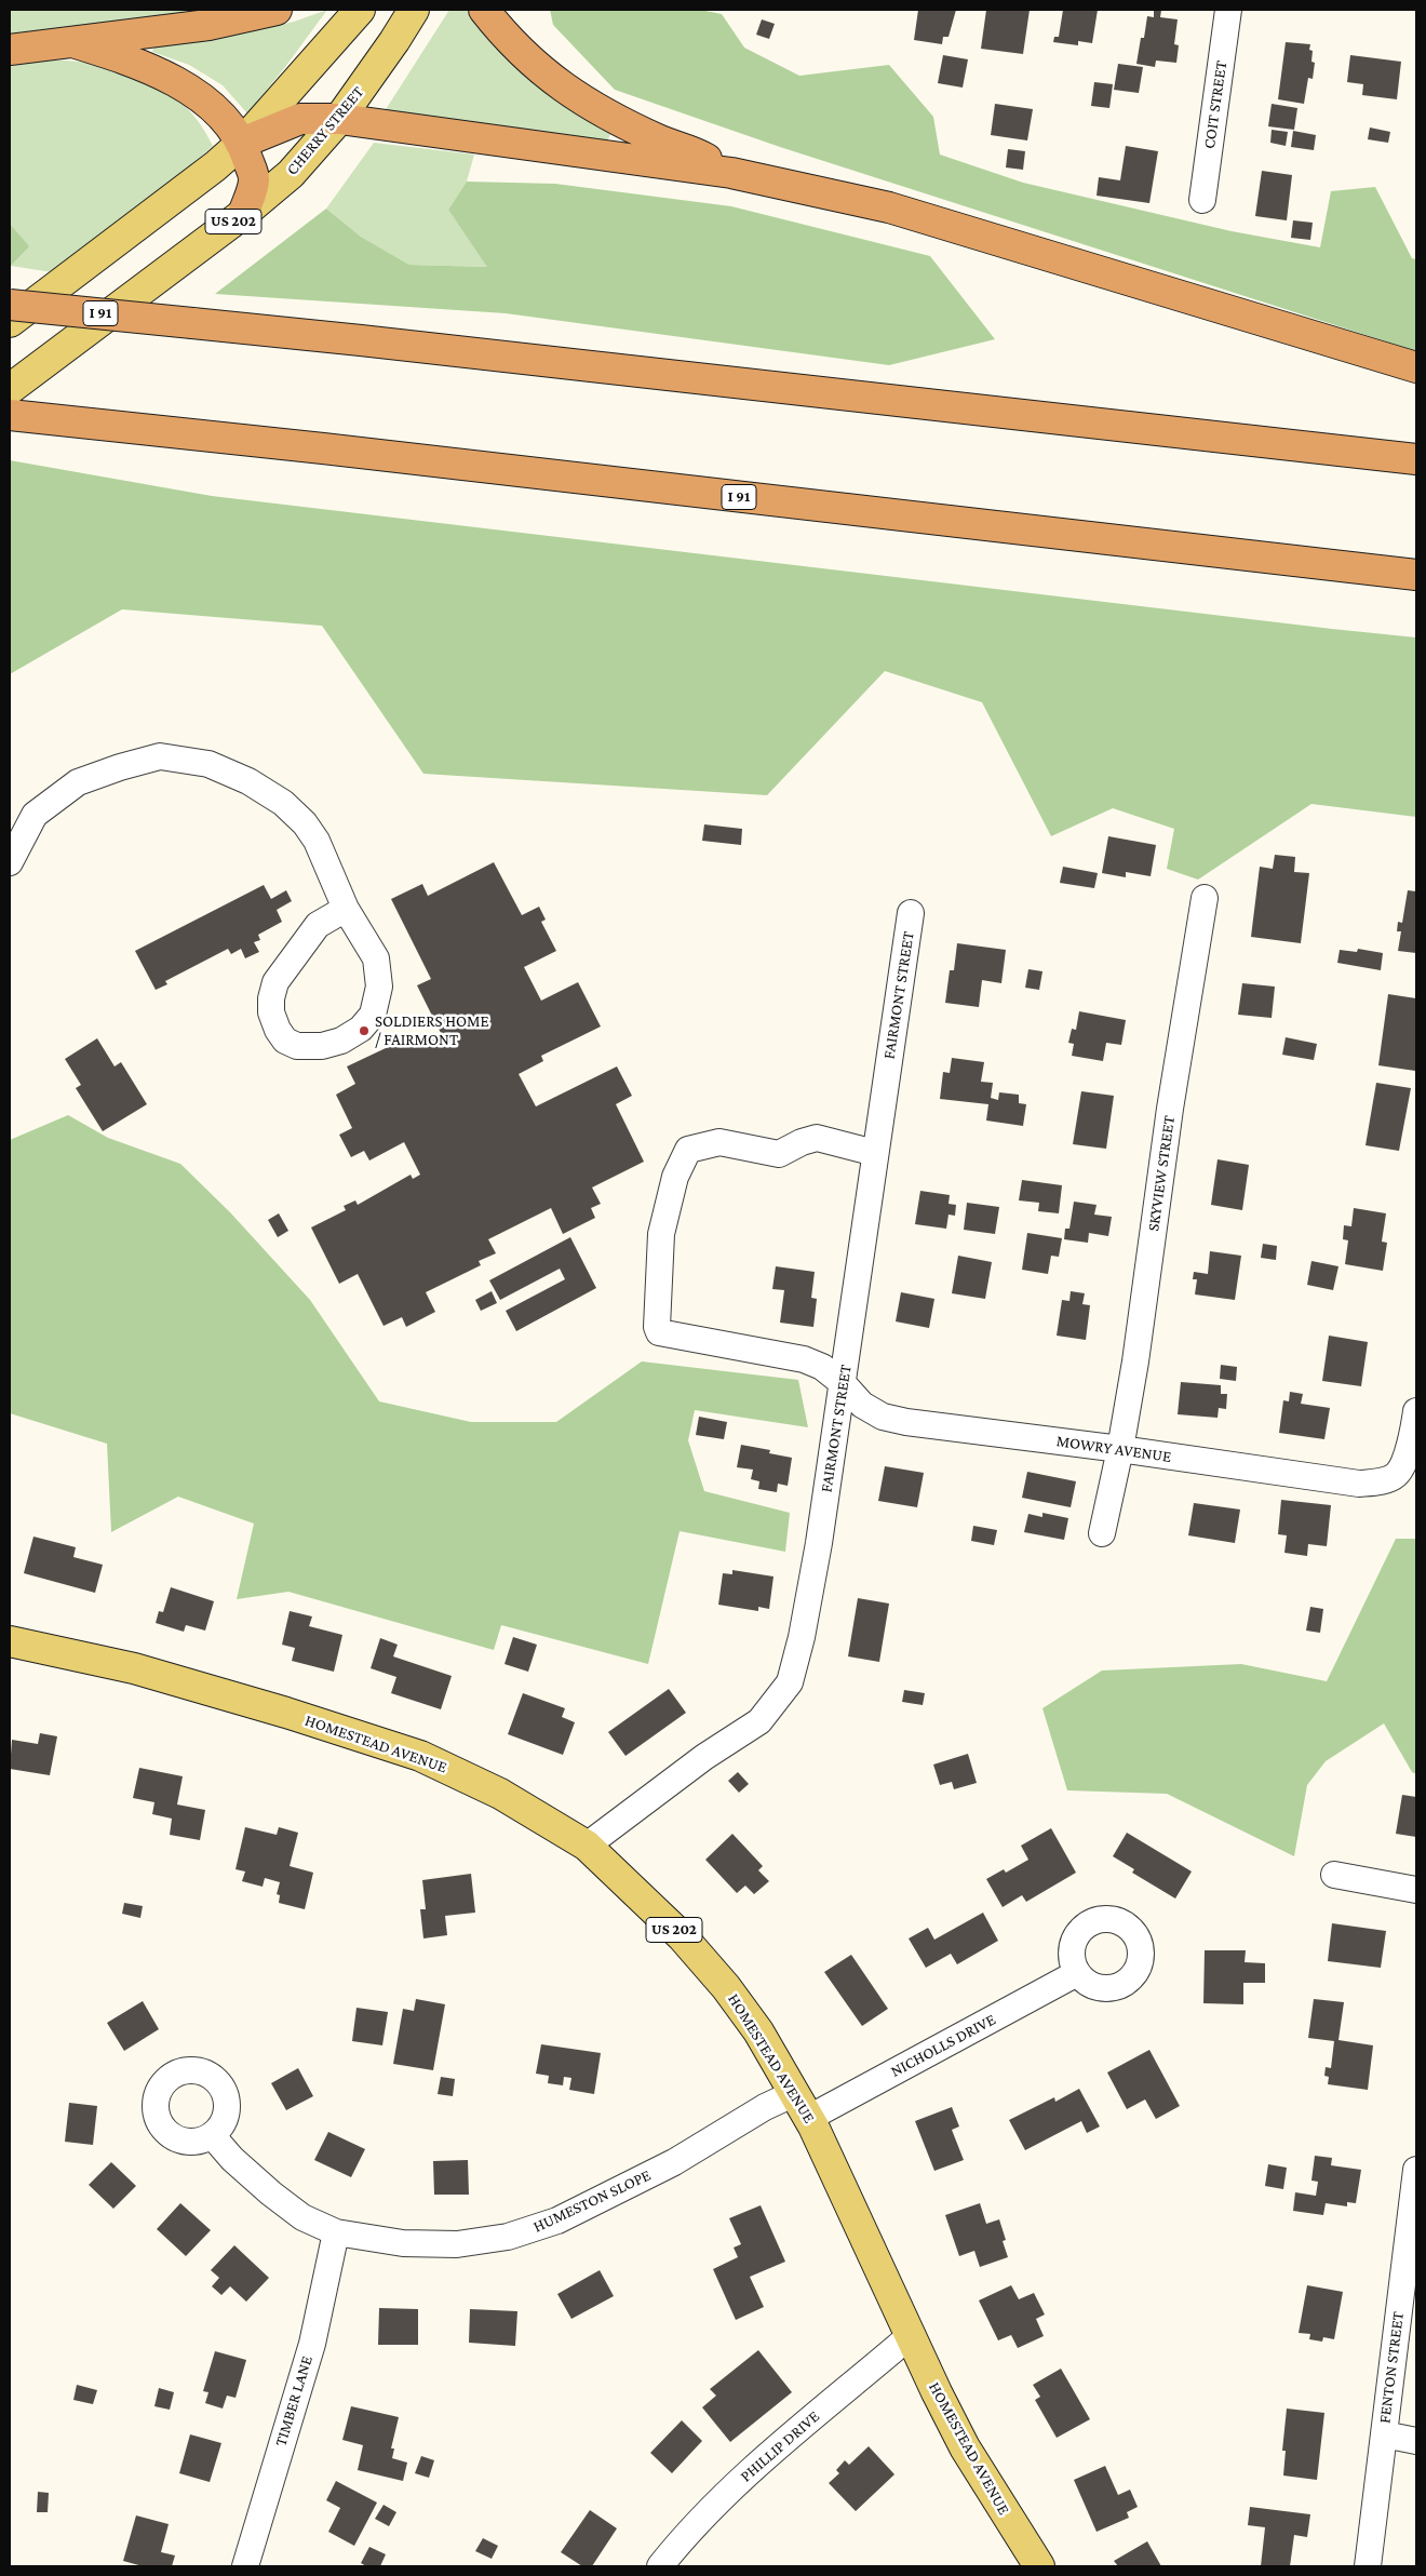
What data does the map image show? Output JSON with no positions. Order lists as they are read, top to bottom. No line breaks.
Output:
{"streets":{"highway":["I 91"],"main road":["CHERRY STREET","US 202","HOMESTEAD AVENUE"],"street":["COIT STREET","FAIRMONT STREET","SKYVIEW STREET","MOWRY AVENUE","NICHOLLS DRIVE","HUMESTON SLOPE","FENTON STREET","TIMBER LANE","PHILLIP DRIVE"]},"crossings":[["FAIRMONT STREET","MOWRY AVENUE"],["FAIRMONT STREET","HOMESTEAD AVENUE"],["SKYVIEW STREET","MOWRY AVENUE"],["HOMESTEAD AVENUE","NICHOLLS DRIVE"],["HOMESTEAD AVENUE","HUMESTON SLOPE"],["HOMESTEAD AVENUE","PHILLIP DRIVE"],["HUMESTON SLOPE","TIMBER LANE"]],"places":["SOLDIERS HOME / FAIRMONT"]}
